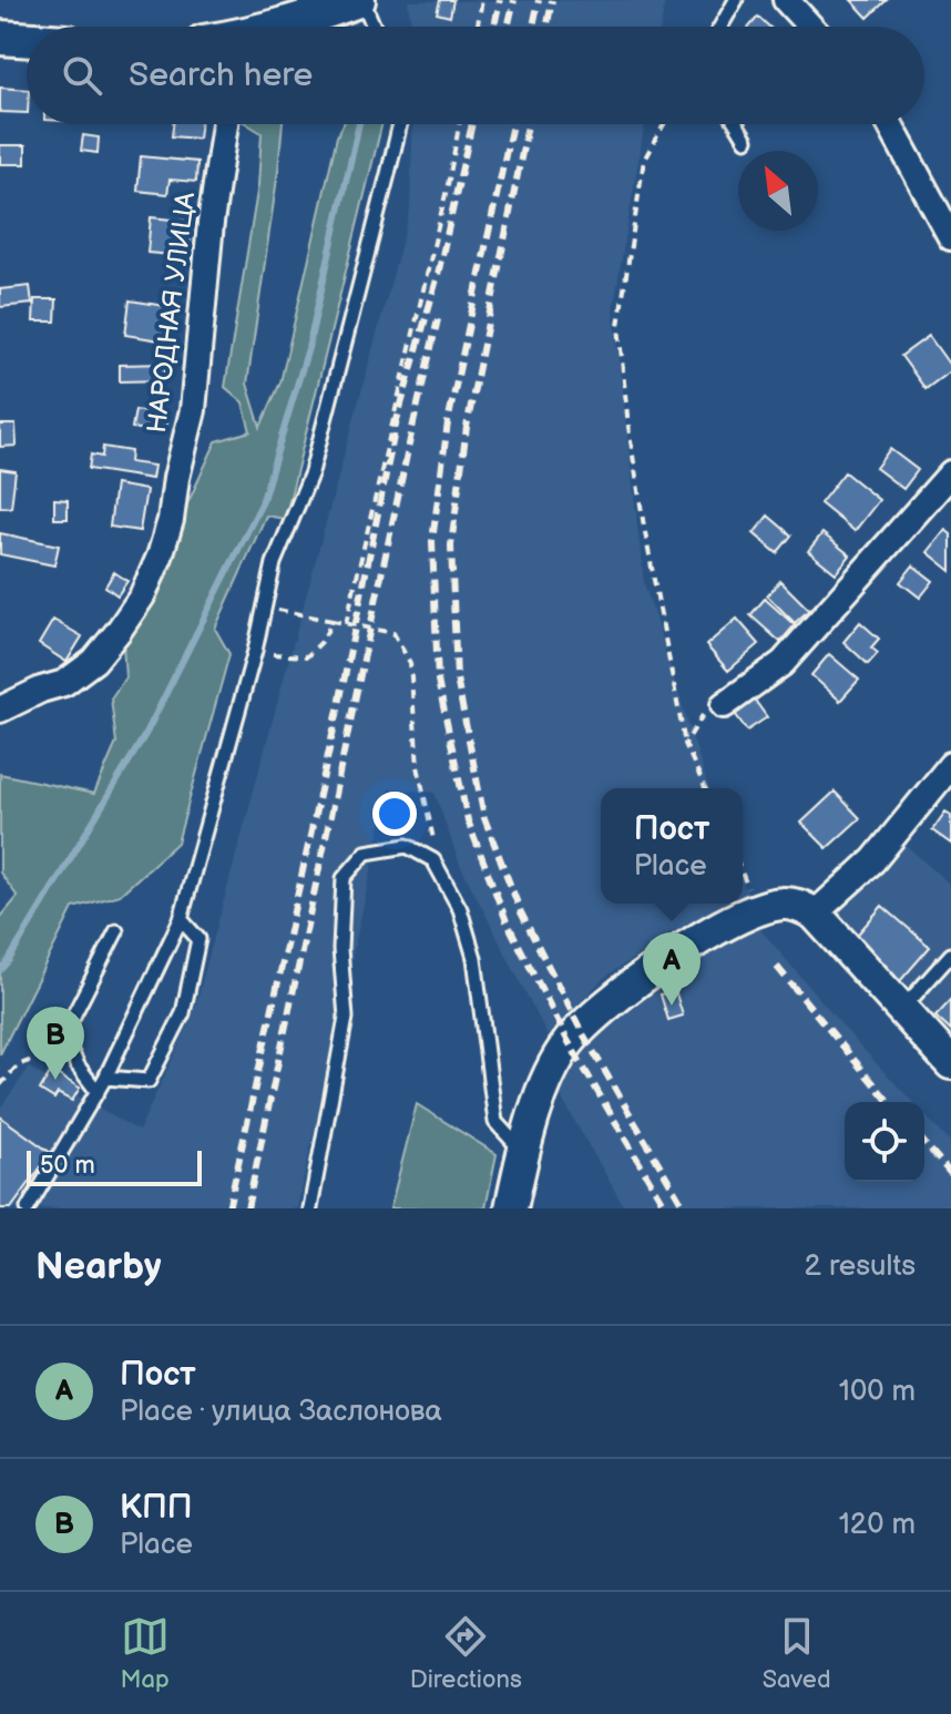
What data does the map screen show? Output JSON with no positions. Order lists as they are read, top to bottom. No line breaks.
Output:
{"streets":{"street":["НАРОДНАЯ УЛИЦА"]},"scale_bar":"50 m","north":"top left","page":{"search":"Search here","popup":["Пост","Place"],"pins":["A","B"],"scale":"50 m","heading":["Nearby","2 results"],"list":[{"mark":"A","name":"Пост","note":"Place · улица Заслонова","value":"100 m"},{"mark":"B","name":"КПП","note":"Place","value":"120 m"}],"nav":["Map","Directions","Saved"]}}
